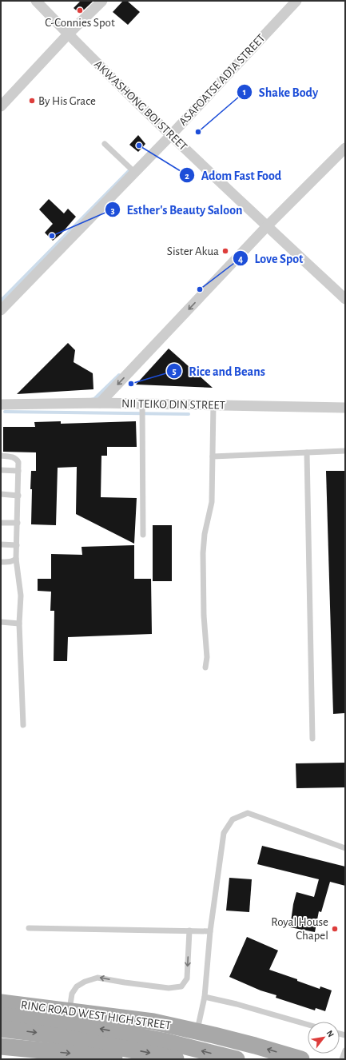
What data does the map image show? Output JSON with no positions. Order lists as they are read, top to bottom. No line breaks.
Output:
{"streets":{"main road":["RING ROAD WEST HIGH STREET"],"street":["ASAFOATSE ADJA STREET","AKWASHONG BOI STREET","NII TEIKO DIN STREET"]},"crossings":[["ASAFOATSE ADJA STREET","AKWASHONG BOI STREET"]],"places":["C-Connies Spot","By His Grace","Shake Body","Adom Fast Food","Esther's Beauty Saloon","Sister Akua","Love Spot","Rice and Beans","Royal House Chapel"],"north":"top right"}
